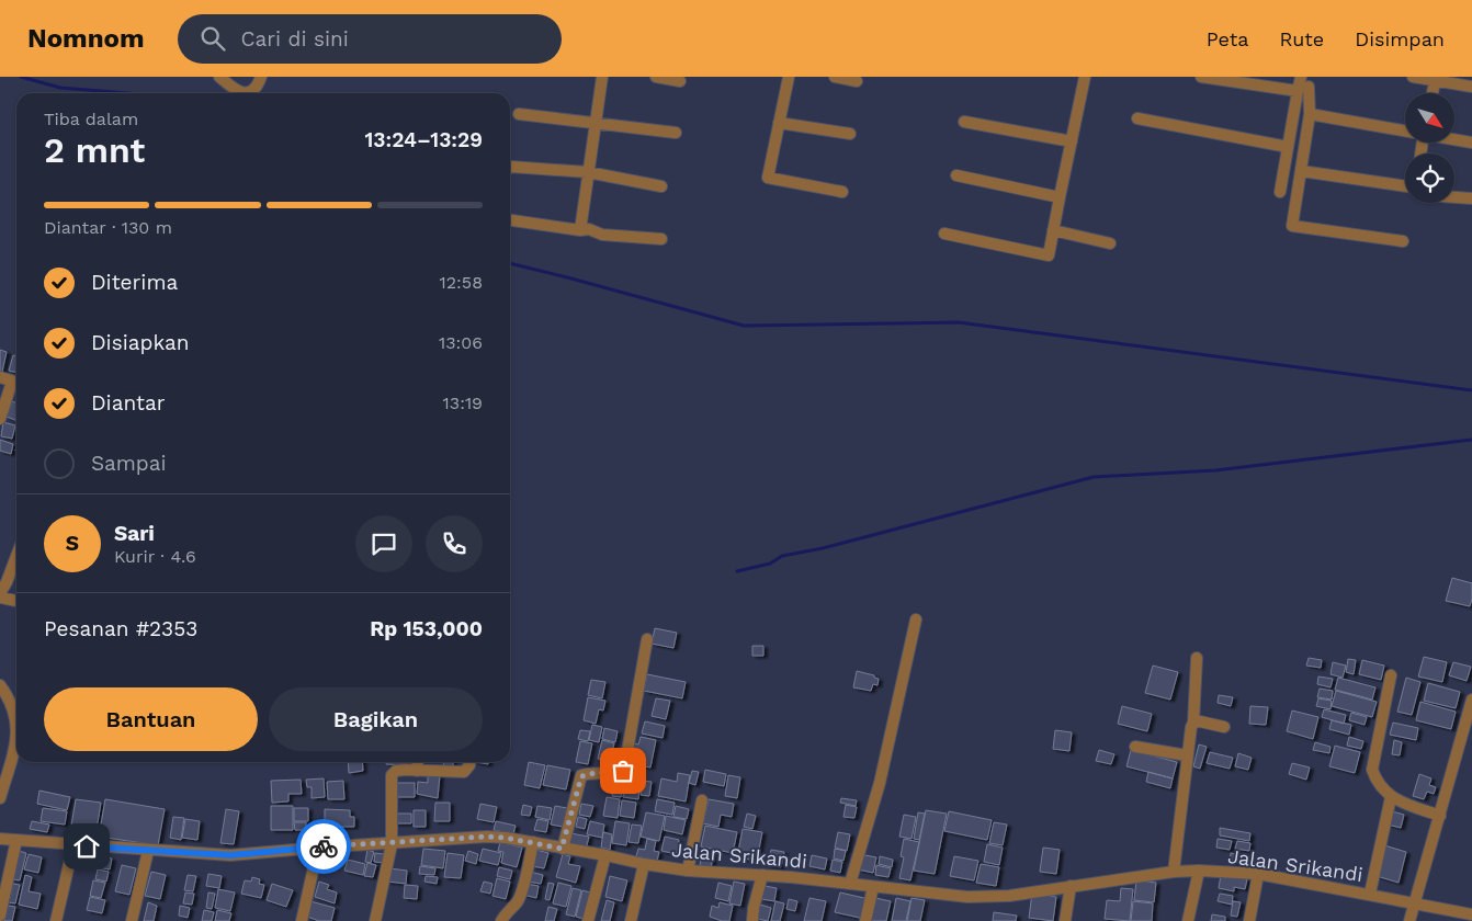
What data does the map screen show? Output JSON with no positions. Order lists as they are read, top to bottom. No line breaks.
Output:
{"streets":{"street":["Jalan Srikandi"]},"north":"bottom right","page":{"header":"Nomnom","search":"Cari di sini","nav":["Peta","Rute","Disimpan"],"heading":["2 mnt","Tiba dalam","13:24–13:29"],"panel":["Sari","Kurir · 4.6","Pesanan #2353","Rp 153,000"],"bar":"Diantar · 130 m","list":[["Diterima","12:58"],["Disiapkan","13:06"],["Diantar","13:19"],"Sampai"],"round":"S","buttons":["Bantuan","Bagikan"]}}
